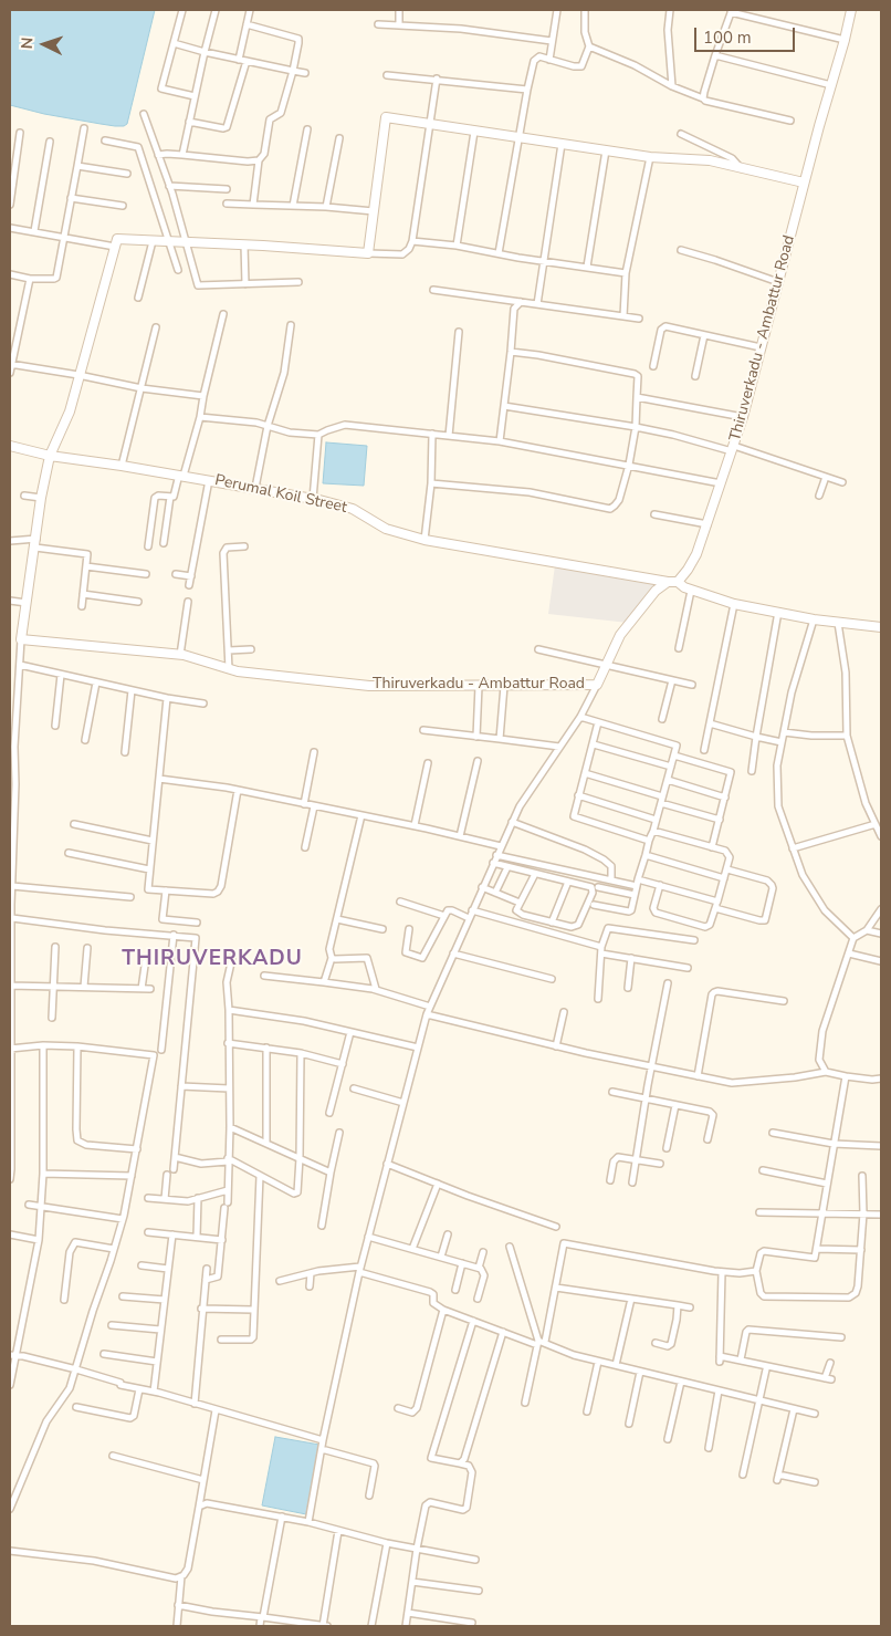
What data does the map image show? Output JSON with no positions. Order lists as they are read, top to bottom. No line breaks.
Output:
{"streets":{"street":["Thiruverkadu - Ambattur Road","Perumal Koil Street"]},"crossings":[["Thiruverkadu - Ambattur Road","Perumal Koil Street"]],"districts":["THIRUVERKADU"],"scale_bar":"100 m","north":"left"}
